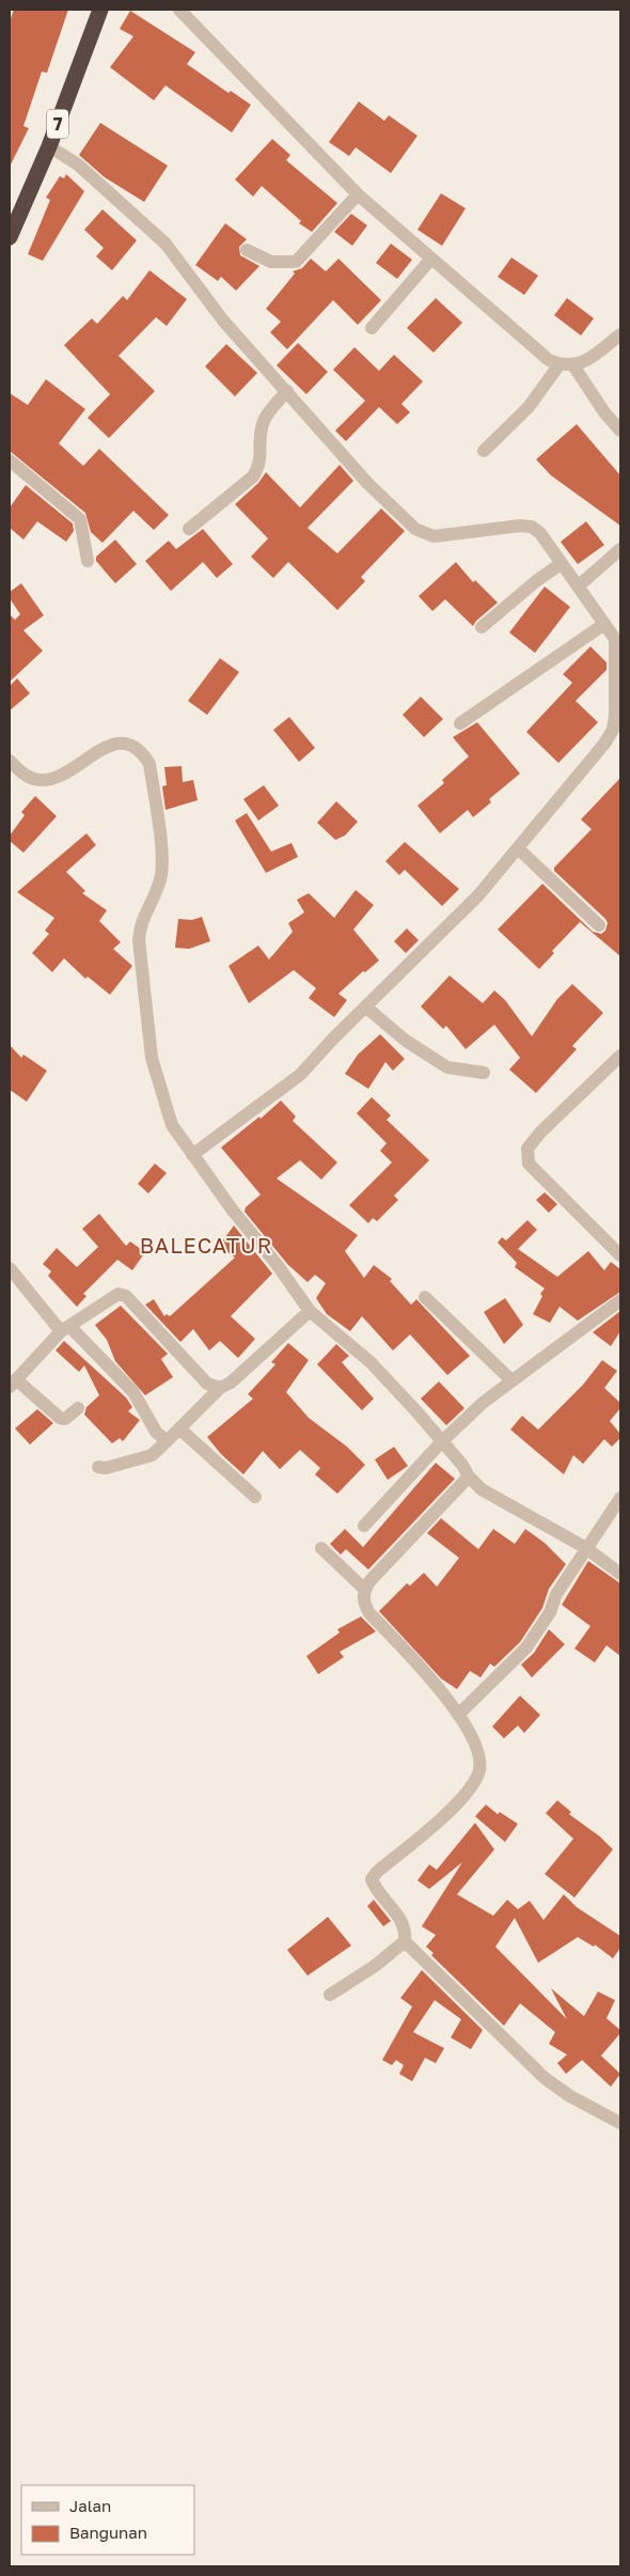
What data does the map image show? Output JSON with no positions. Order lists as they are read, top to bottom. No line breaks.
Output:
{"streets":{"highway":["7"]},"districts":["BALECATUR"],"legend":["Jalan","Bangunan"]}
